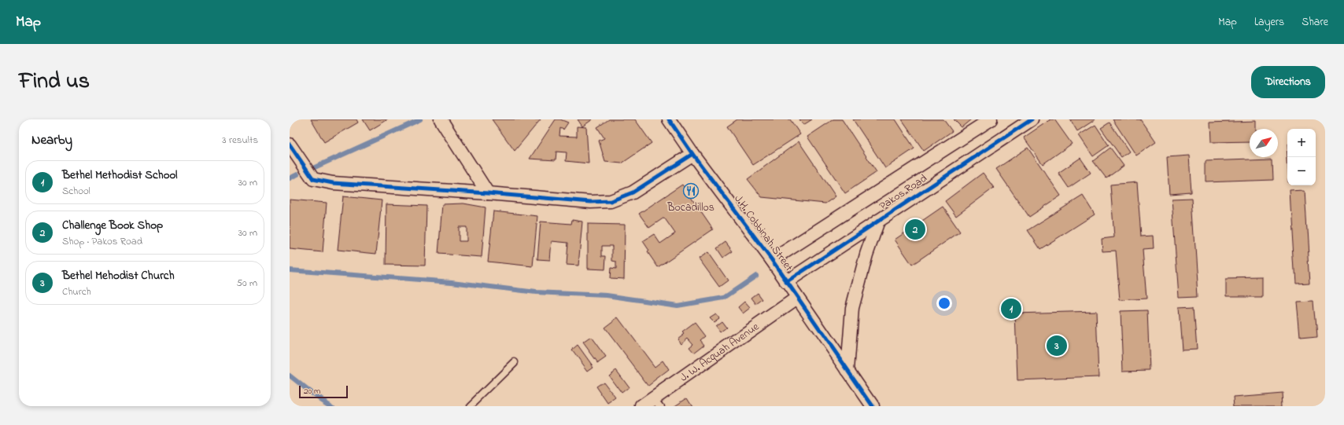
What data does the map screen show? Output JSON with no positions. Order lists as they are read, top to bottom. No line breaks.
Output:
{"streets":{"street":["Pakos Road","J.H. Cobbinah Street","J. W. Acquah Avenue"]},"crossings":[["Pakos Road","J.H. Cobbinah Street"],["J.H. Cobbinah Street","J. W. Acquah Avenue"]],"places":{"restaurant":["Bocadillos"]},"scale_bar":"20 m","north":"top right","page":{"header":"Map","nav":["Map","Layers","Share"],"title":"Find us","buttons":"Directions","heading":["Nearby","3 results"],"map_buttons":["+","−"],"list":[{"mark":"1","name":"Bethel Methodist School","note":"School","value":"30 m"},{"mark":"2","name":"Challenge Book Shop","note":"Shop · Pakos Road","value":"30 m"},{"mark":"3","name":"Bethel Mehodist Church","note":"Church","value":"50 m"}],"pins":["2","1","3"],"scale":"20 m"}}
